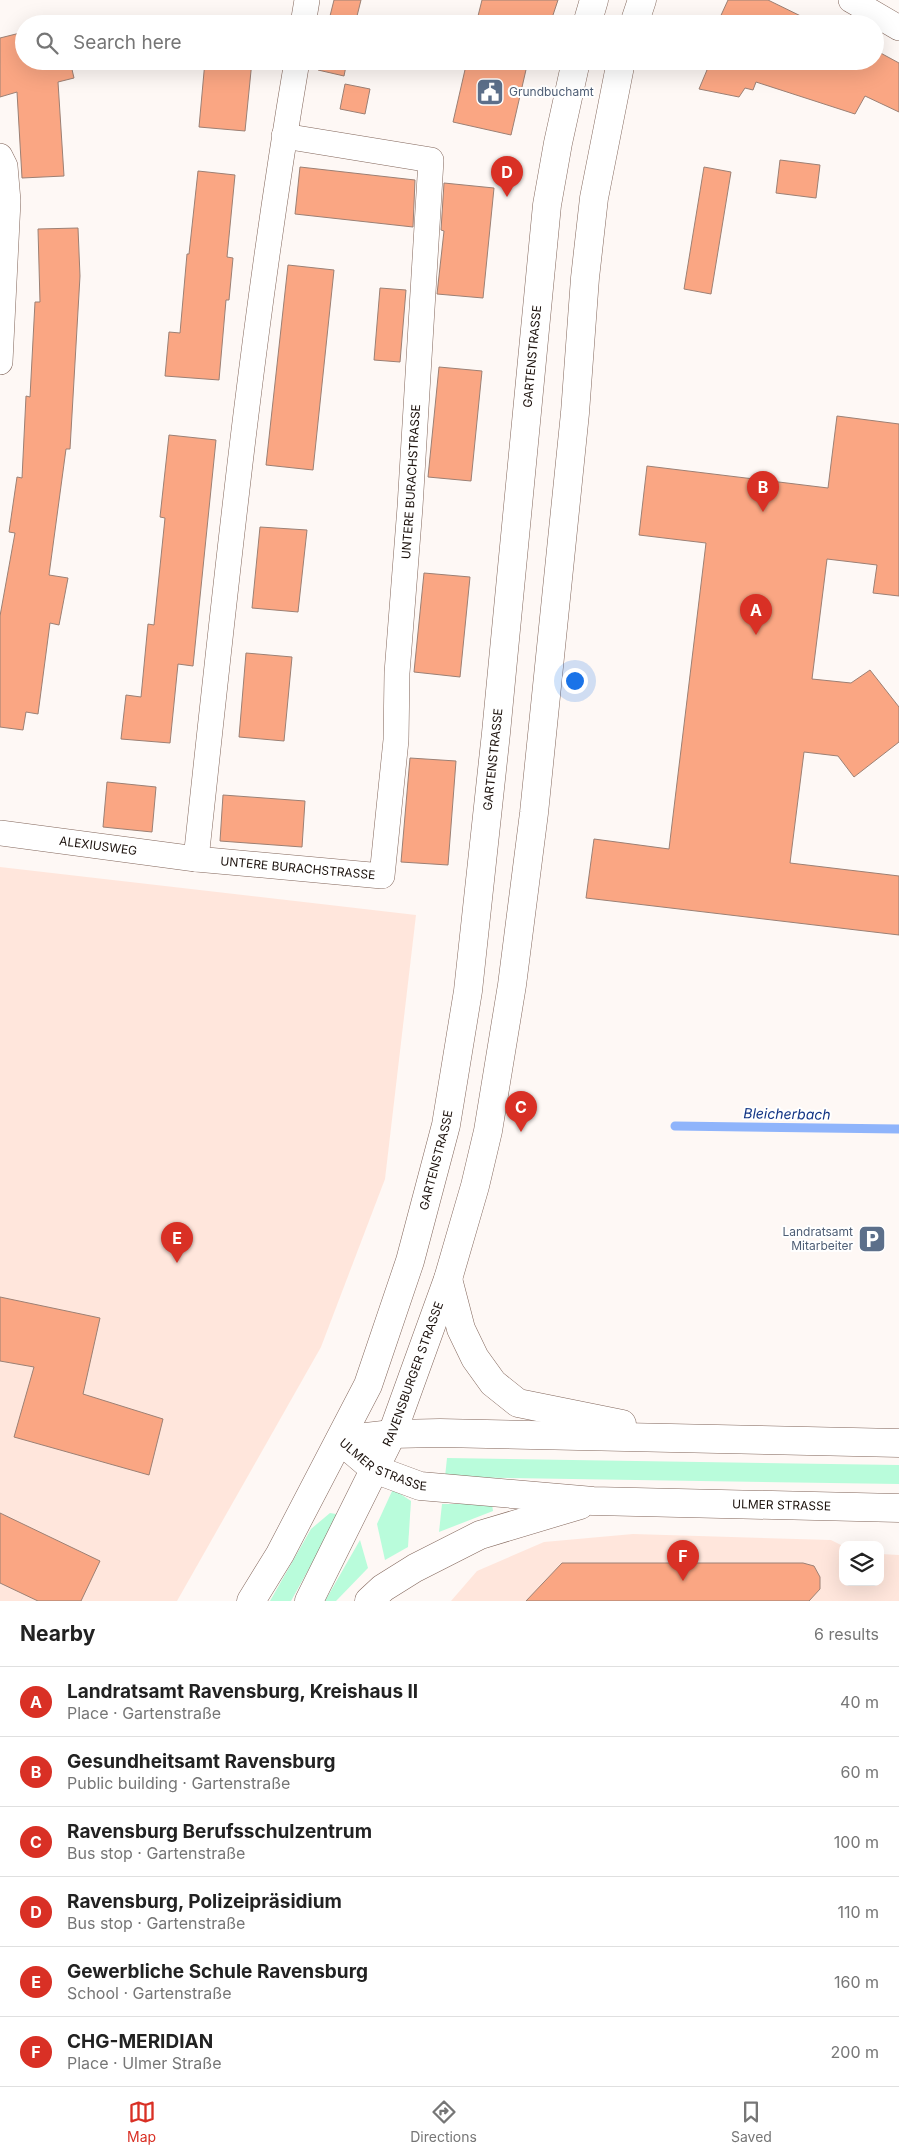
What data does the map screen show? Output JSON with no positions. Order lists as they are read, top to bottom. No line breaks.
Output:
{"streets":{"main road":["GARTENSTRASSE","RAVENSBURGER STRASSE","ULMER STRASSE"],"street":["UNTERE BURACHSTRASSE","ALEXIUSWEG"]},"crossings":[["GARTENSTRASSE","ULMER STRASSE"],["UNTERE BURACHSTRASSE","ALEXIUSWEG"],["RAVENSBURGER STRASSE","ULMER STRASSE"]],"water":["Bleicherbach"],"places":{"public building":["Grundbuchamt"],"parking":["Landratsamt Mitarbeiter"]},"page":{"search":"Search here","pins":["D","B","A","C","E","F"],"heading":["Nearby","6 results"],"list":[{"mark":"A","name":"Landratsamt Ravensburg, Kreishaus II","note":"Place · Gartenstraße","value":"40 m"},{"mark":"B","name":"Gesundheitsamt Ravensburg","note":"Public building · Gartenstraße","value":"60 m"},{"mark":"C","name":"Ravensburg Berufsschulzentrum","note":"Bus stop · Gartenstraße","value":"100 m"},{"mark":"D","name":"Ravensburg, Polizeipräsidium","note":"Bus stop · Gartenstraße","value":"110 m"},{"mark":"E","name":"Gewerbliche Schule Ravensburg","note":"School · Gartenstraße","value":"160 m"},{"mark":"F","name":"CHG-MERIDIAN","note":"Place · Ulmer Straße","value":"200 m"}],"nav":["Map","Directions","Saved"]}}
